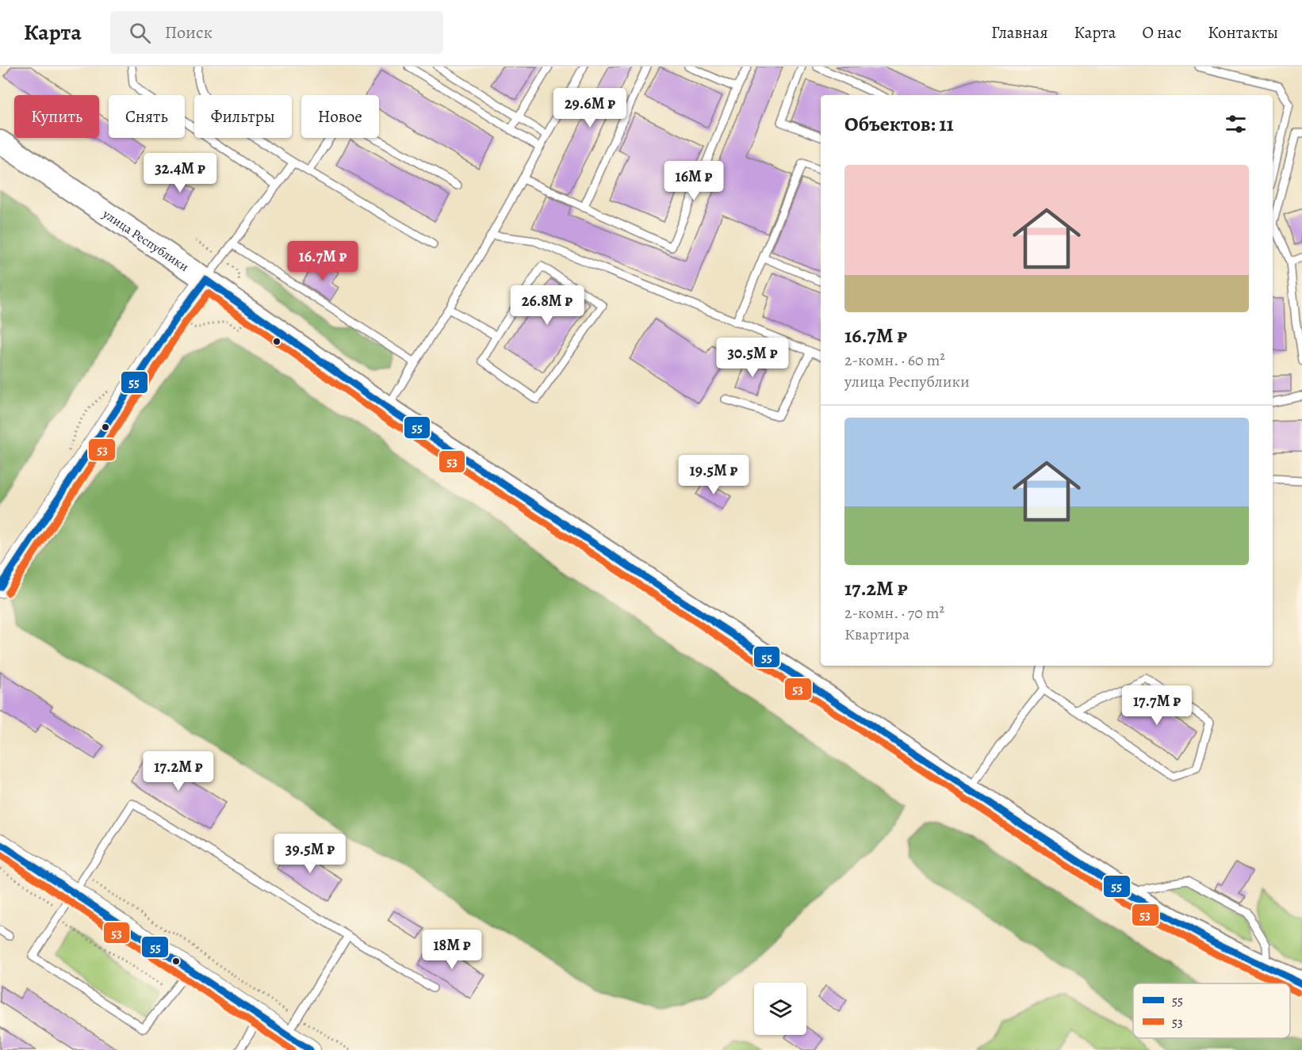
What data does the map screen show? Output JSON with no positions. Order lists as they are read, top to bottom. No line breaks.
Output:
{"streets":{"main road":["улица Республики"]},"lines":["transit line 55","transit line 53"],"legend":["55","53"],"page":{"header":"Карта","search":"Поиск","nav":["Главная","Карта","О нас","Контакты"],"price":["29.6M ₽","32.4M ₽","16M ₽","16.7M ₽","26.8M ₽","30.5M ₽","19.5M ₽","17.7M ₽","17.2M ₽","39.5M ₽","18M ₽"],"chip":["Купить","Снять","Фильтры","Новое"],"heading":"Объектов: 11","list":[{"name":"16.7M ₽","note":"2-комн. · 60 m² · улица Республики"},{"name":"17.2M ₽","note":"2-комн. · 70 m² · Квартира"}]}}
